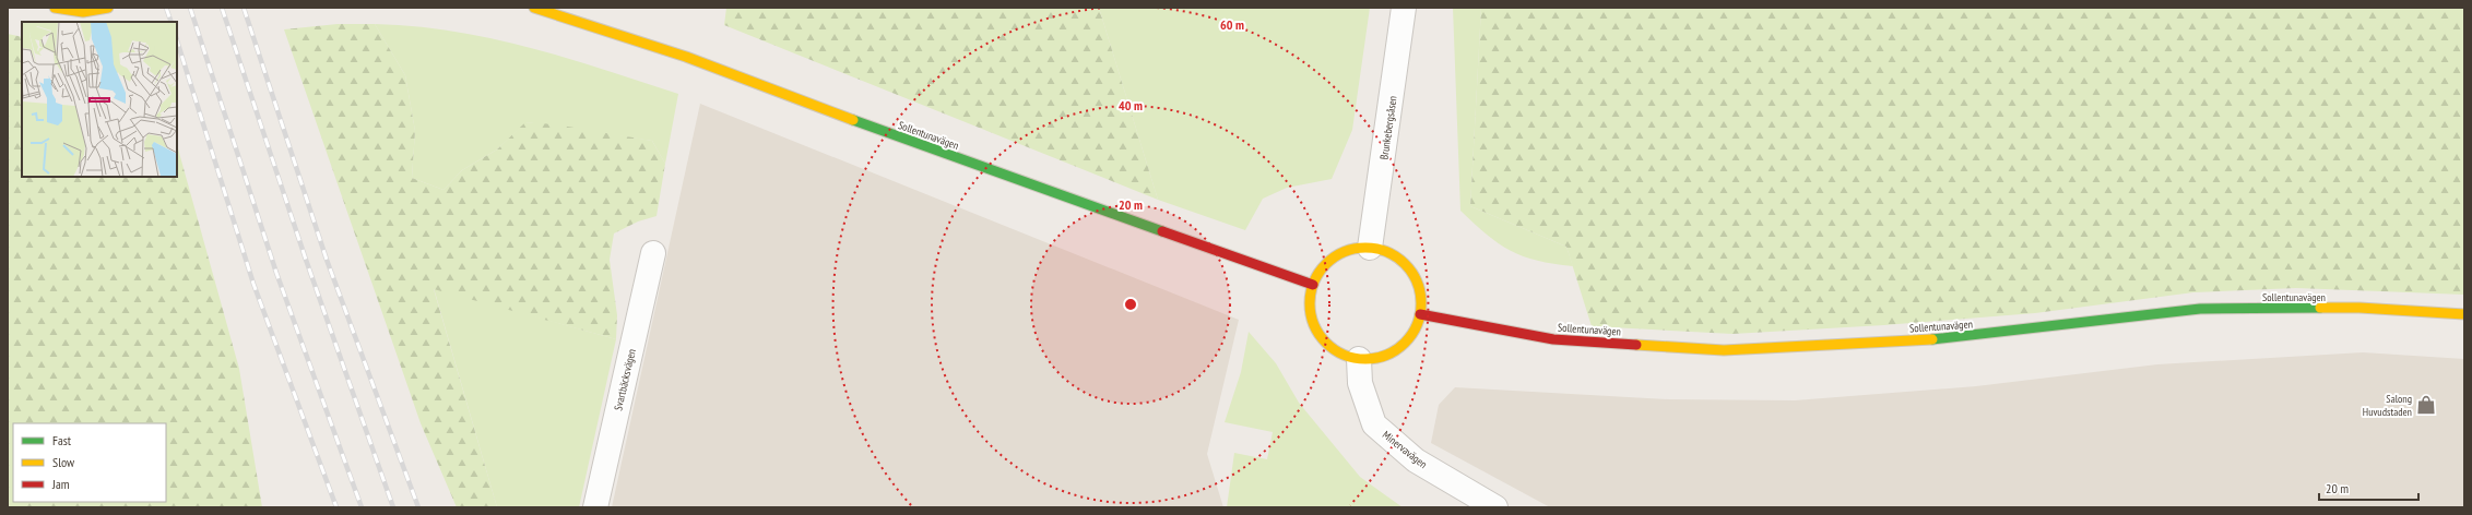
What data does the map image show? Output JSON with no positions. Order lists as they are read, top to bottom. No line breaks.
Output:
{"streets":{"street":["Brunkebergsåsen","Sollentunavägen","Svartbäcksvägen","Minervavägen"]},"crossings":[["Brunkebergsåsen","Sollentunavägen"],["Brunkebergsåsen","Minervavägen"],["Sollentunavägen","Minervavägen"]],"places":{"shop":["Salong Huvudstaden"]},"legend":["Fast","Slow","Jam"],"scale_bar":"20 m","rings":["60 m","40 m","20 m"]}
